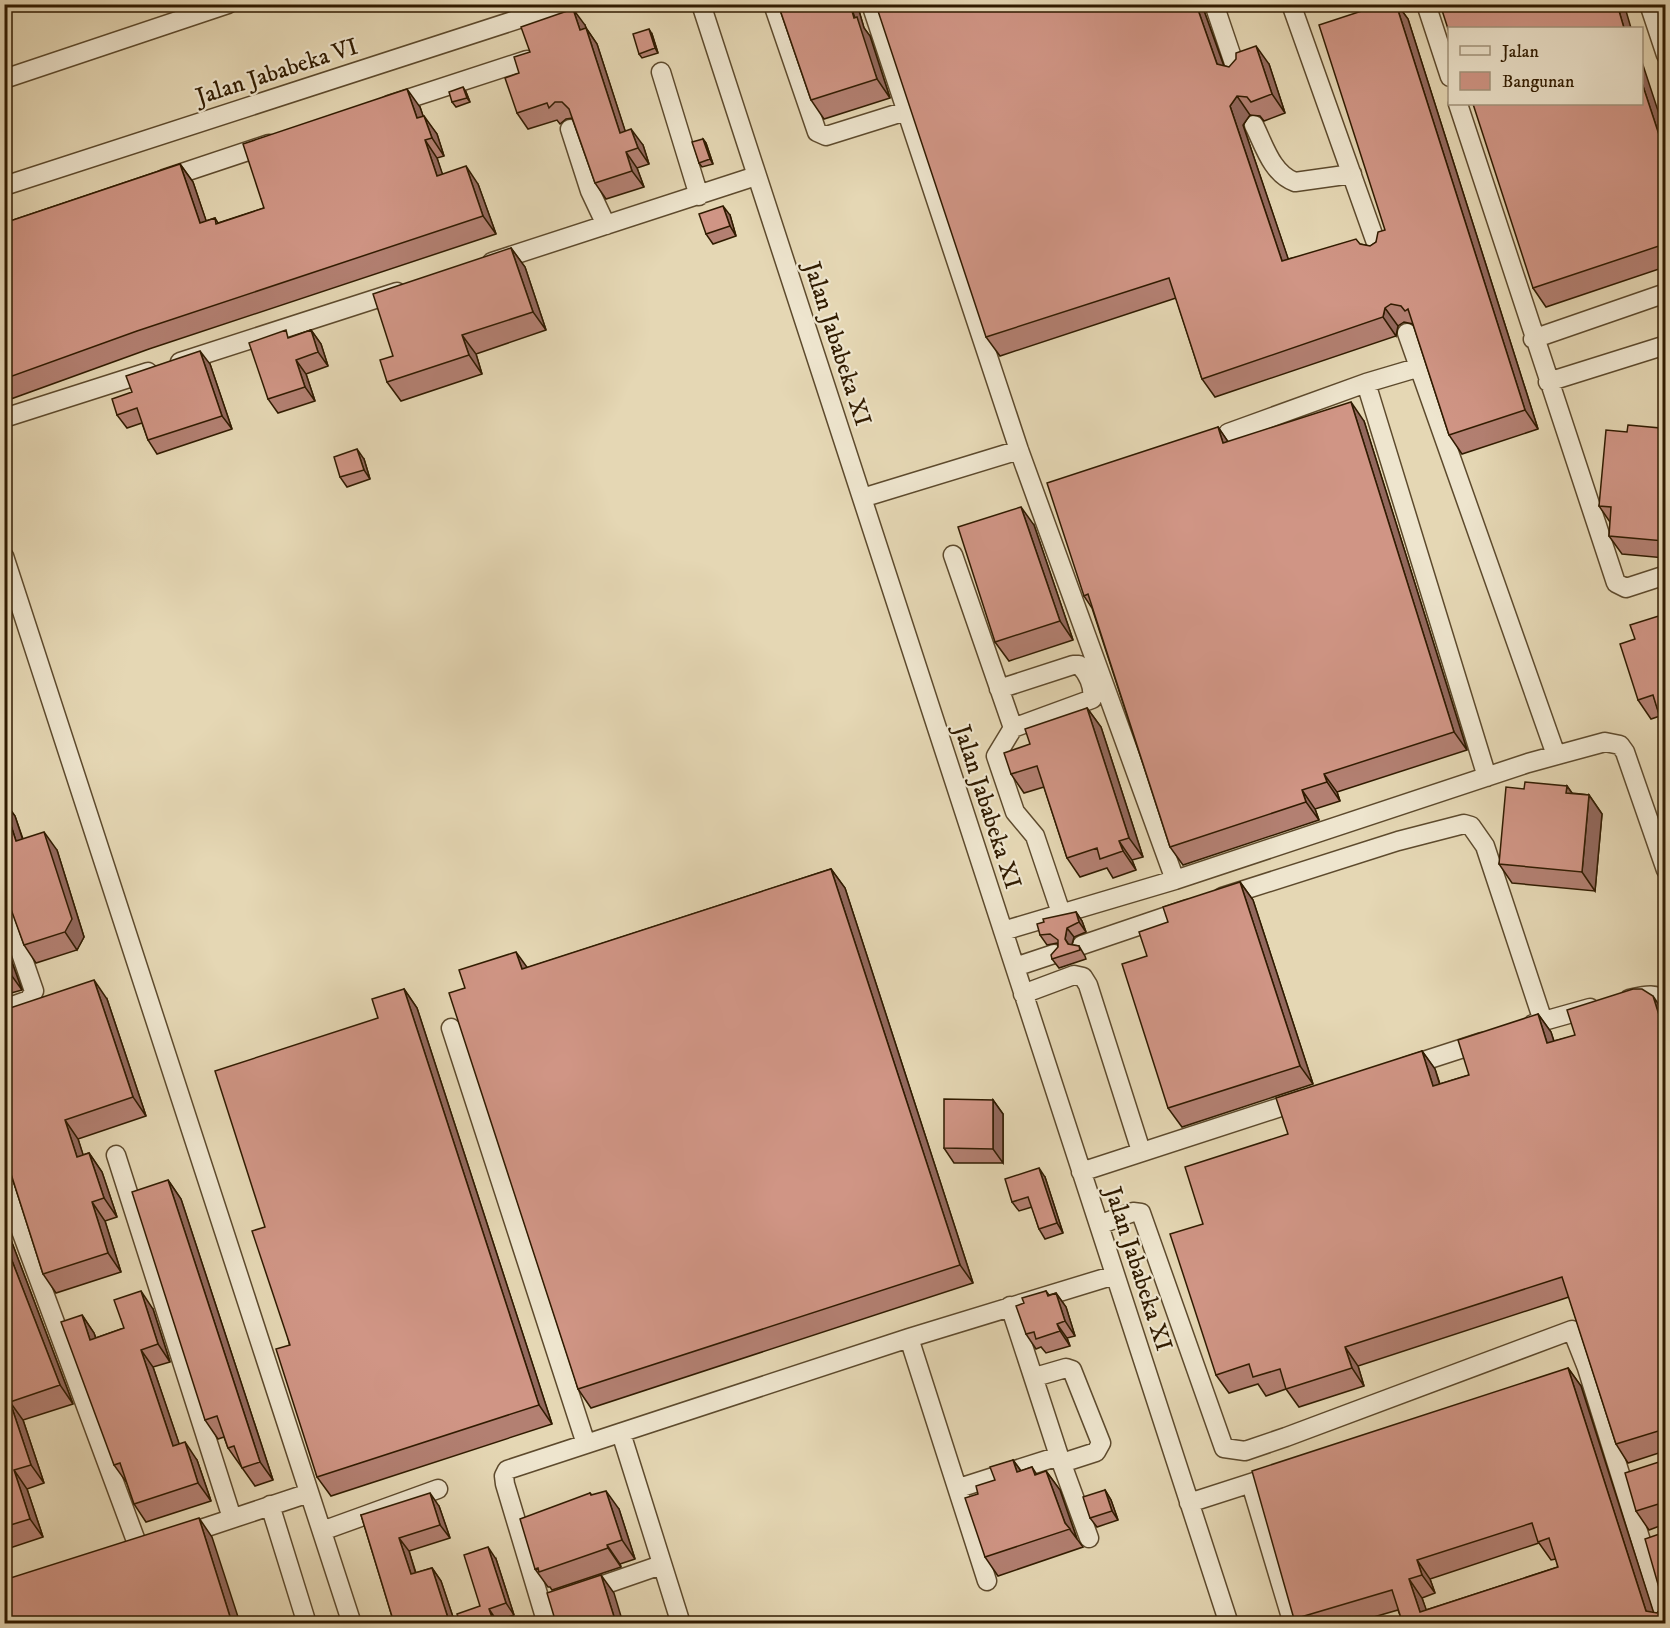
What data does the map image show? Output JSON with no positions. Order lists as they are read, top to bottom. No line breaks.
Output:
{"streets":{"street":["Jalan Jababeka VI","Jalan Jababeka XI"]},"legend":["Jalan","Bangunan"]}
